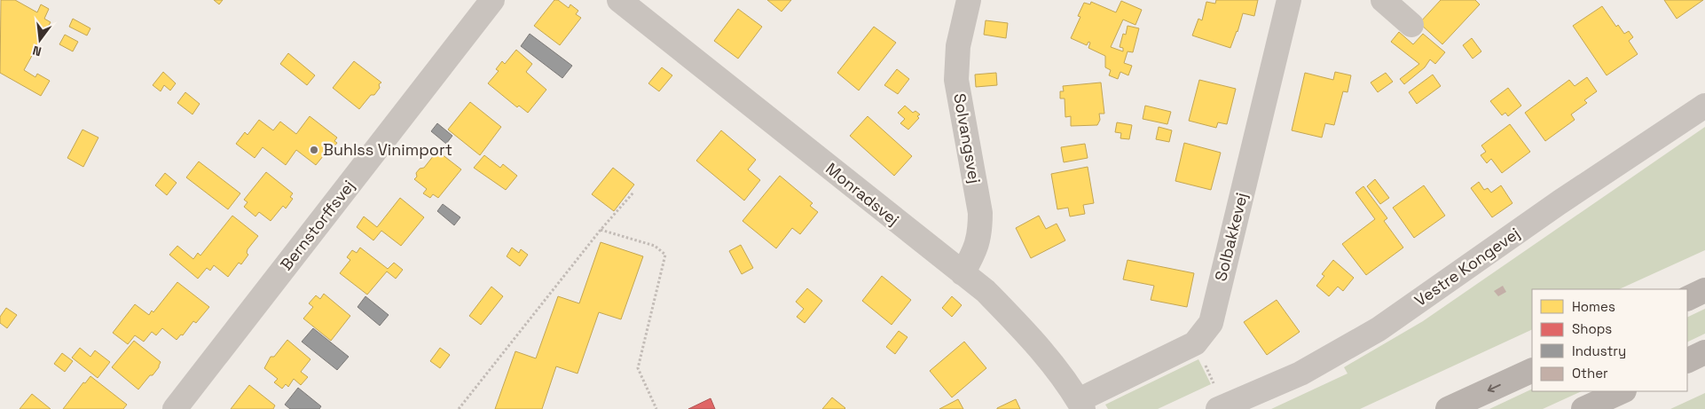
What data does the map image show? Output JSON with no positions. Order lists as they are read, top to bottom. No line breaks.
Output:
{"streets":{"street":["Solvangsvej","Monradsvej","Bernstorffsvej","Solbakkevej","Vestre Kongevej"]},"crossings":[["Solvangsvej","Monradsvej"],["Monradsvej","Solbakkevej"]],"places":["Buhlss Vinimport"],"legend":["Homes","Shops","Industry","Other"],"north":"bottom"}
